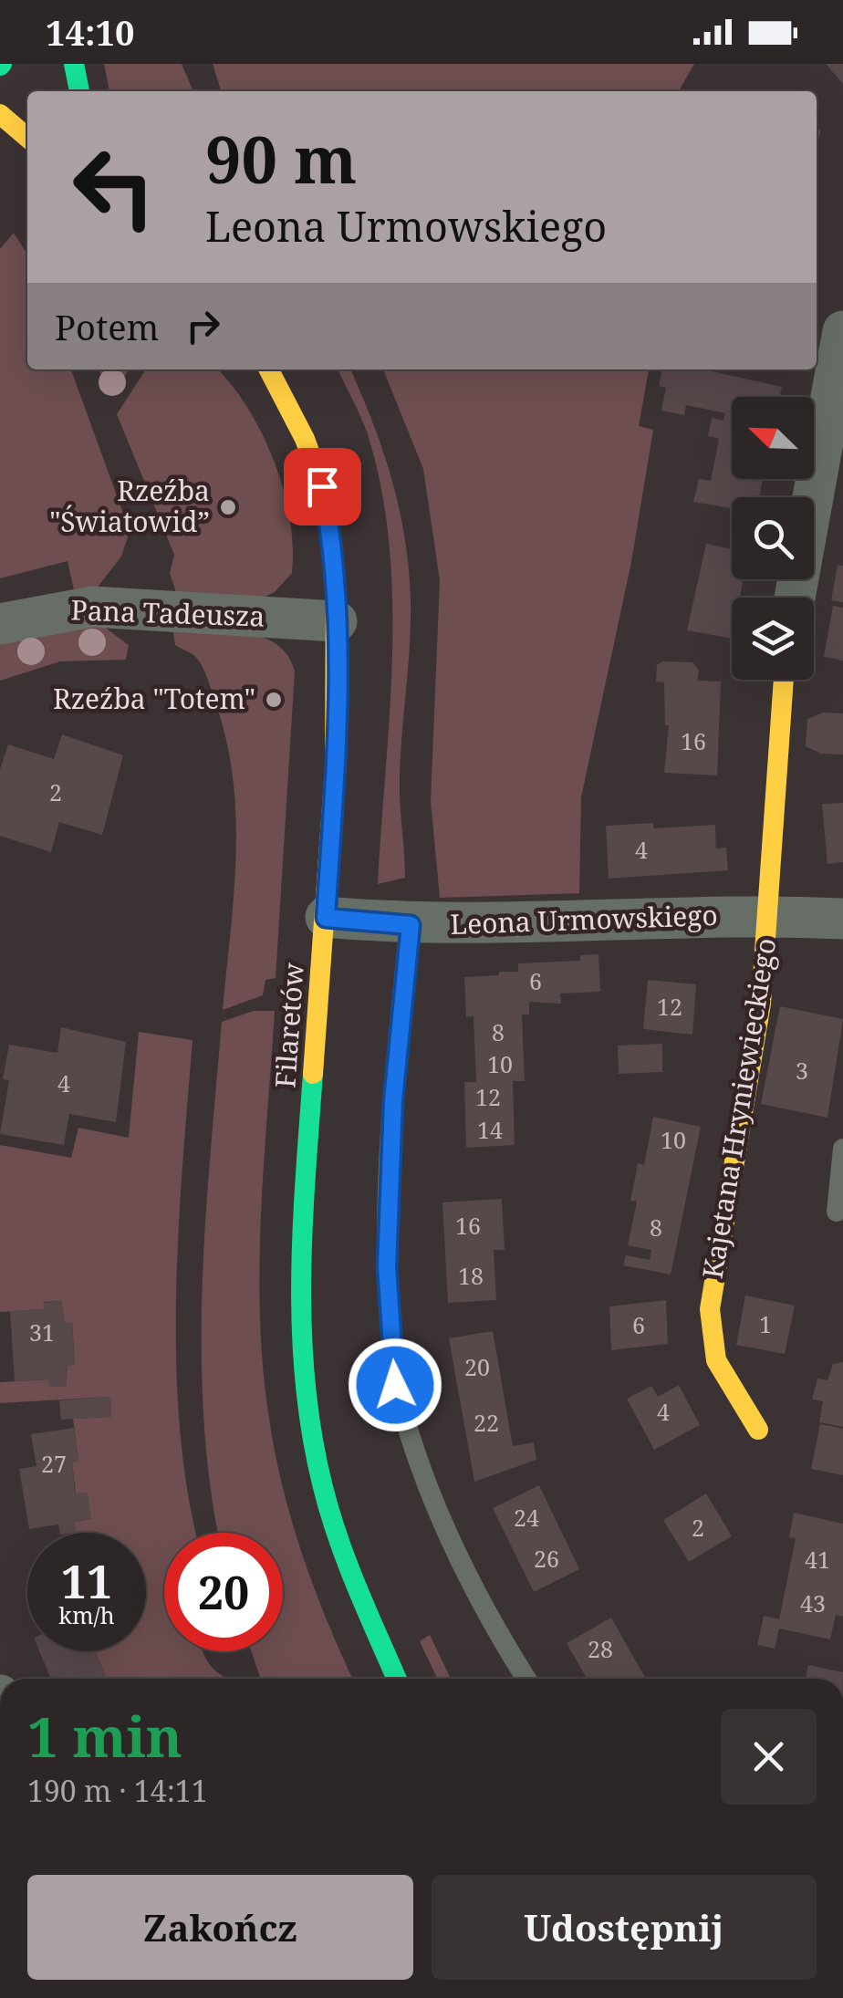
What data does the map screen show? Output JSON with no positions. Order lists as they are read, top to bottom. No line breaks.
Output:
{"streets":{"main road":["Filaretów","Kajetana Hryniewieckiego"],"street":["Pana Tadeusza","Leona Urmowskiego"]},"crossings":[["Pana Tadeusza","Filaretów"],["Leona Urmowskiego","Filaretów"],["Leona Urmowskiego","Kajetana Hryniewieckiego"]],"places":["Rzeźba \"Światowid”","Rzeźba \"Totem\""],"house_numbers":["16","2","4","6","12","8","10","3","4","12","14","10","16","8","18","1","6","31","20","4","22","27","24","2","26","41","43","28"],"north":"top left","page":{"status":"14:10","turn":["90 m","Leona Urmowskiego"],"then":"Potem","speed":"11 km/h","limit":"20","heading":["1 min","190 m · 14:11"],"buttons":["Zakończ","Udostępnij"]}}
